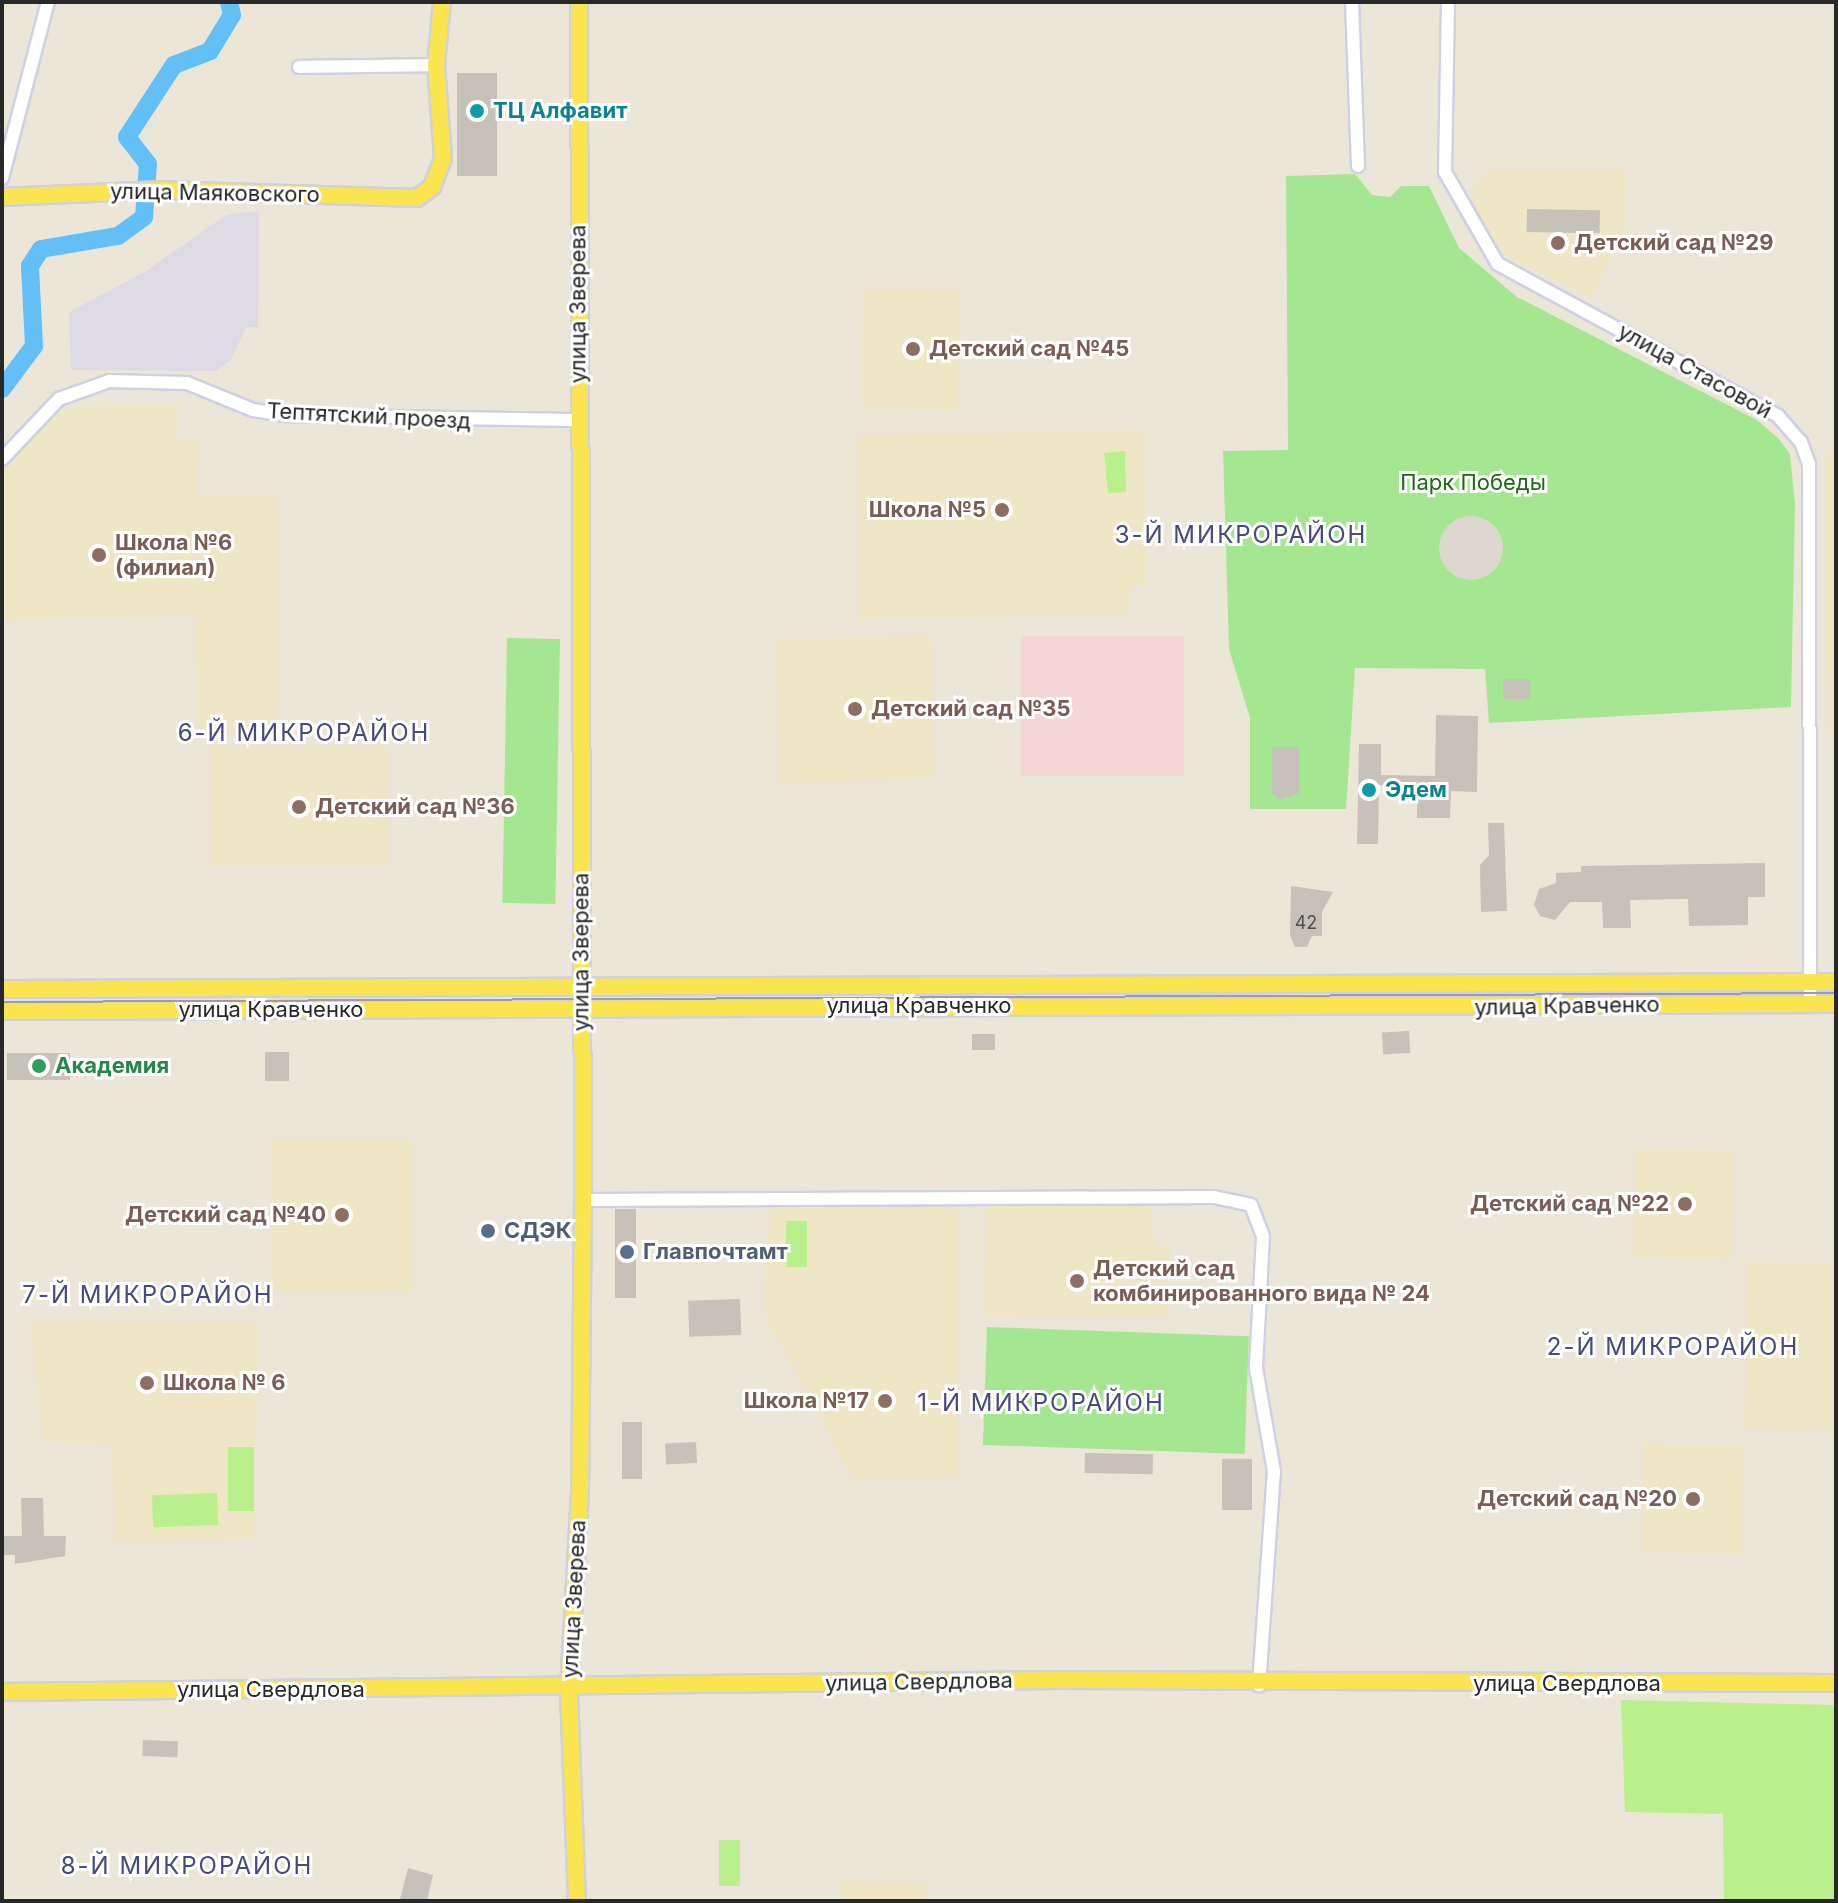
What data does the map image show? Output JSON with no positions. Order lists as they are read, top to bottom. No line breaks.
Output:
{"streets":{"main road":["улица Маяковского","улица Зверева","улица Кравченко","улица Свердлова"],"street":["улица Стасовой","Тептятский проезд"]},"crossings":[["улица Зверева","Тептятский проезд"],["улица Зверева","улица Кравченко"],["улица Зверева","улица Свердлова"],["улица Стасовой","улица Кравченко"]],"districts":["3-Й МИКРОРАЙОН","6-Й МИКРОРАЙОН","7-Й МИКРОРАЙОН","2-Й МИКРОРАЙОН","1-Й МИКРОРАЙОН","8-Й МИКРОРАЙОН"],"parks":["Парк Победы"],"places":["ТЦ Алфавит","Детский сад №29","Детский сад №45","Школа №5","Школа №6 (филиал)","Детский сад №35","Эдем","Детский сад №36","Академия","Детский сад №22","Детский сад №40","СДЭК","Главпочтамт","Детский сад комбинированного вида № 24","Школа № 6","Школа №17","Детский сад №20"],"house_numbers":["42"]}
